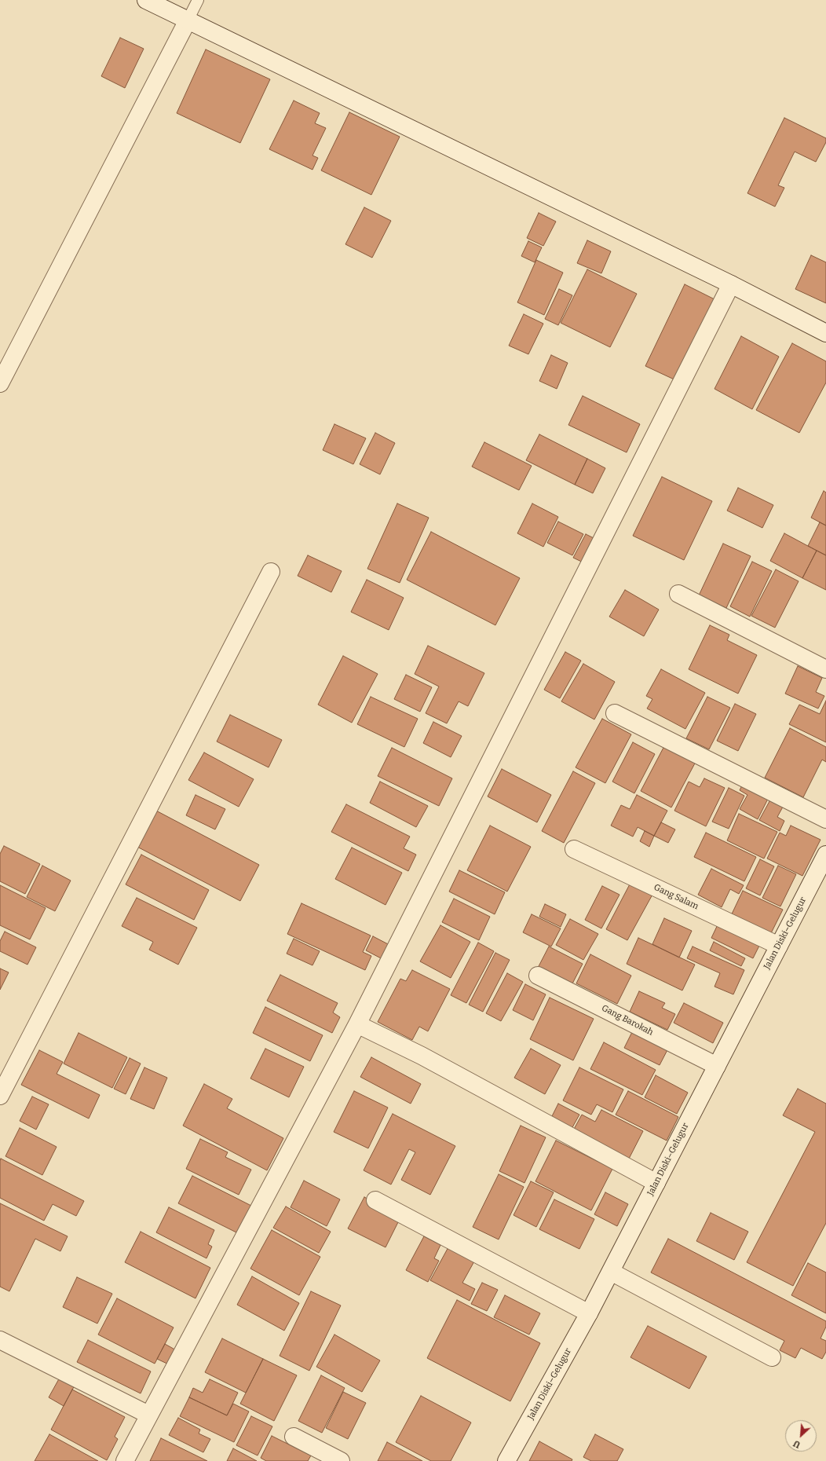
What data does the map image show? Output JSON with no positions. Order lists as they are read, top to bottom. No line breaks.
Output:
{"streets":{"street":["Gang Salam","Jalan Diski–Gelugur","Gang Barokah"]},"crossings":[["Gang Salam","Jalan Diski–Gelugur"],["Jalan Diski–Gelugur","Gang Barokah"]],"north":"bottom left"}
